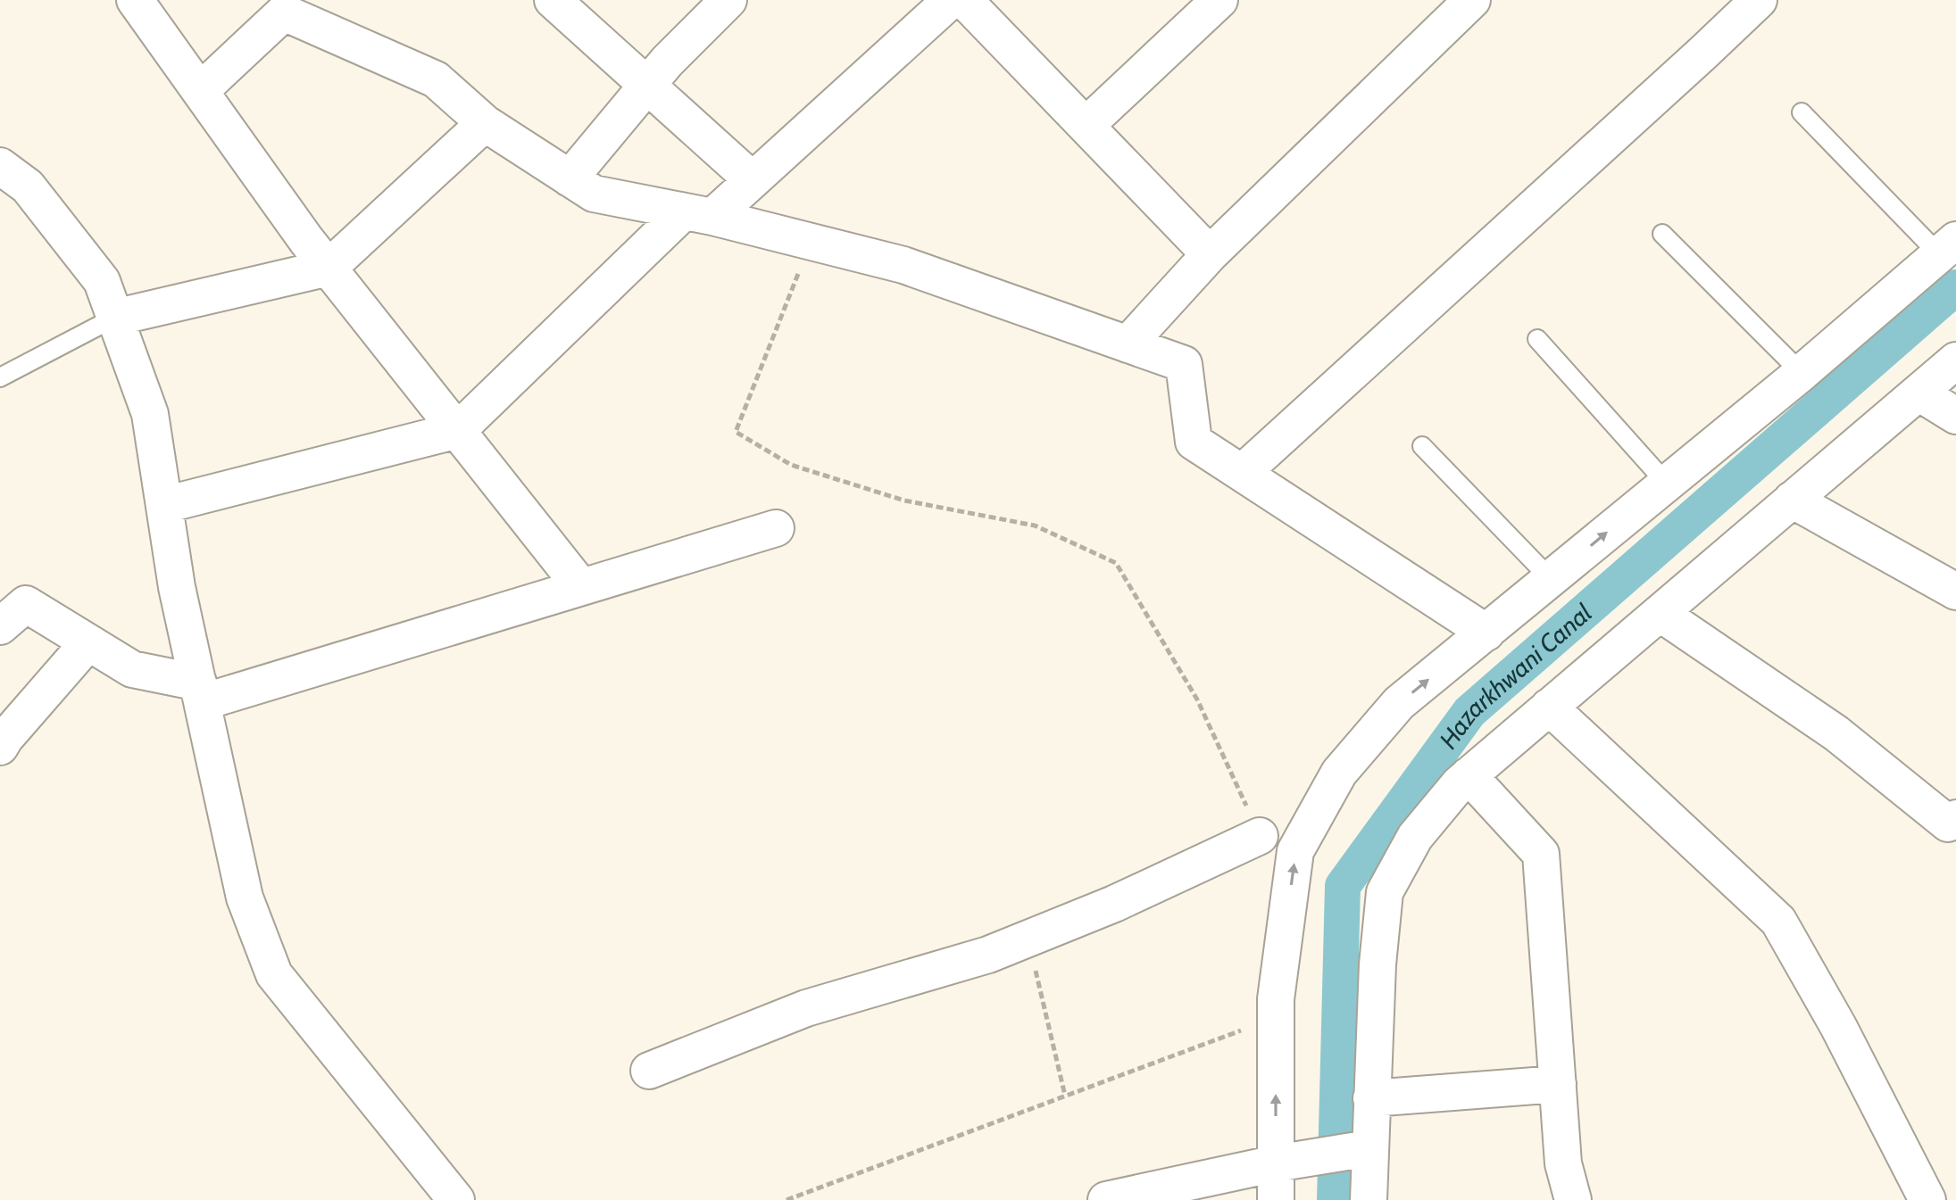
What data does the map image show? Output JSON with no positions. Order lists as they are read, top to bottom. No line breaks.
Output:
{"water":["Hazarkhwani Canal"]}
